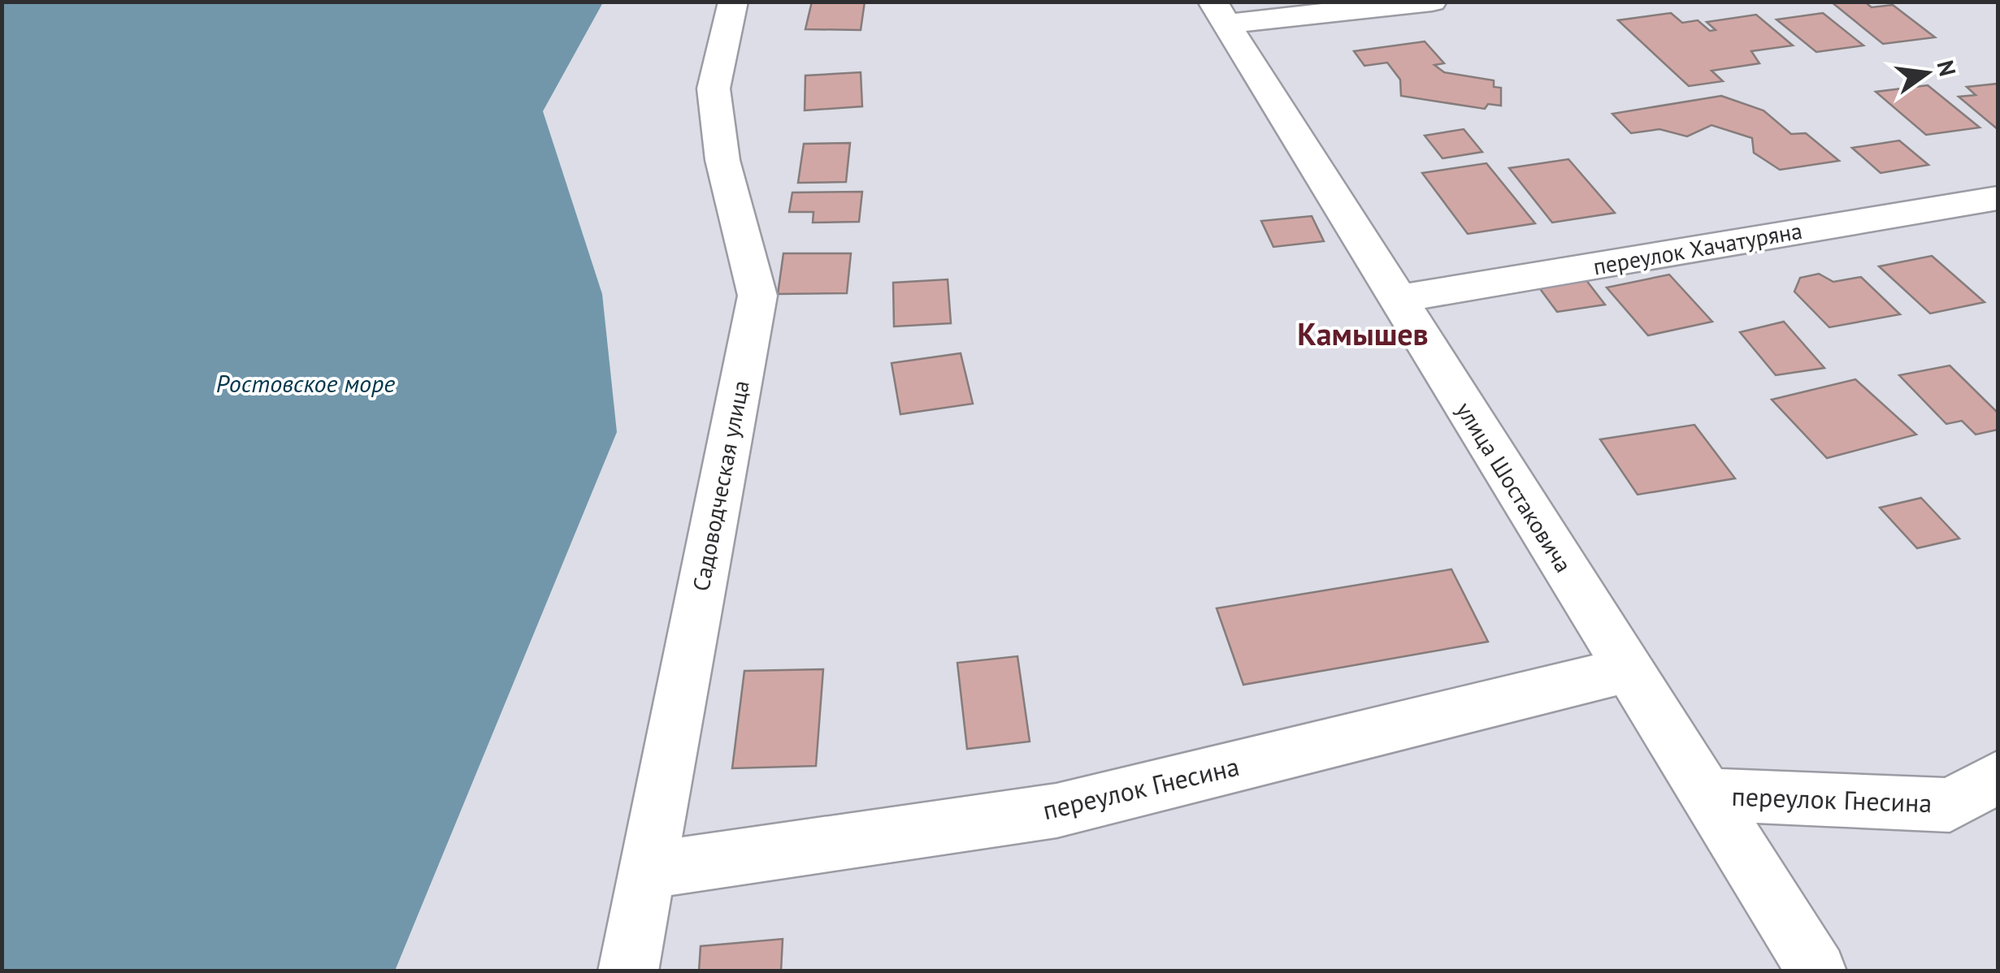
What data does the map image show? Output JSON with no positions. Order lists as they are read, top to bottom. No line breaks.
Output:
{"streets":{"street":["переулок Хачатуряна","Садоводческая улица","улица Шостаковича","переулок Гнесина"]},"crossings":[["переулок Хачатуряна","улица Шостаковича"],["Садоводческая улица","переулок Гнесина"],["улица Шостаковича","переулок Гнесина"]],"districts":["Камышев"],"water":["Ростовское море"],"north":"right"}
